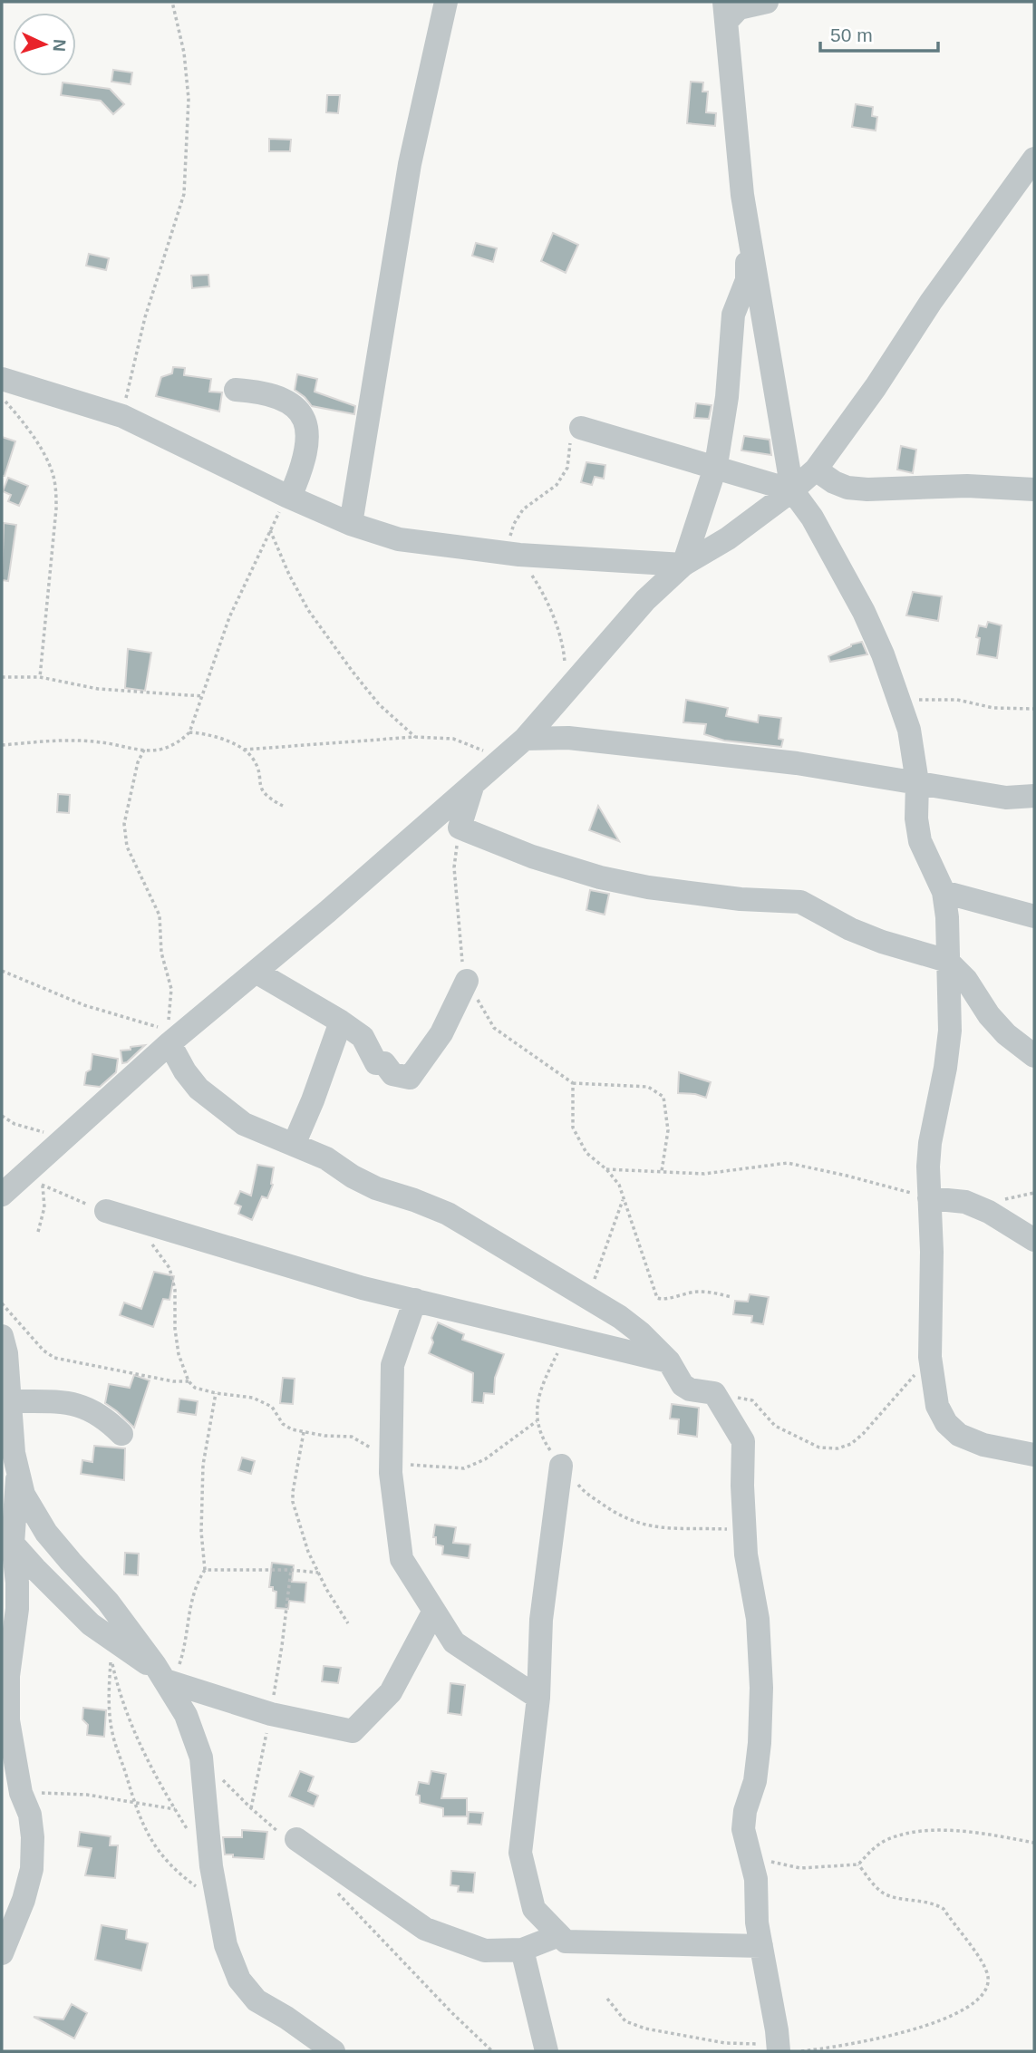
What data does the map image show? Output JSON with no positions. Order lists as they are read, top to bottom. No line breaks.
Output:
{"scale_bar":"50 m","north":"right"}
